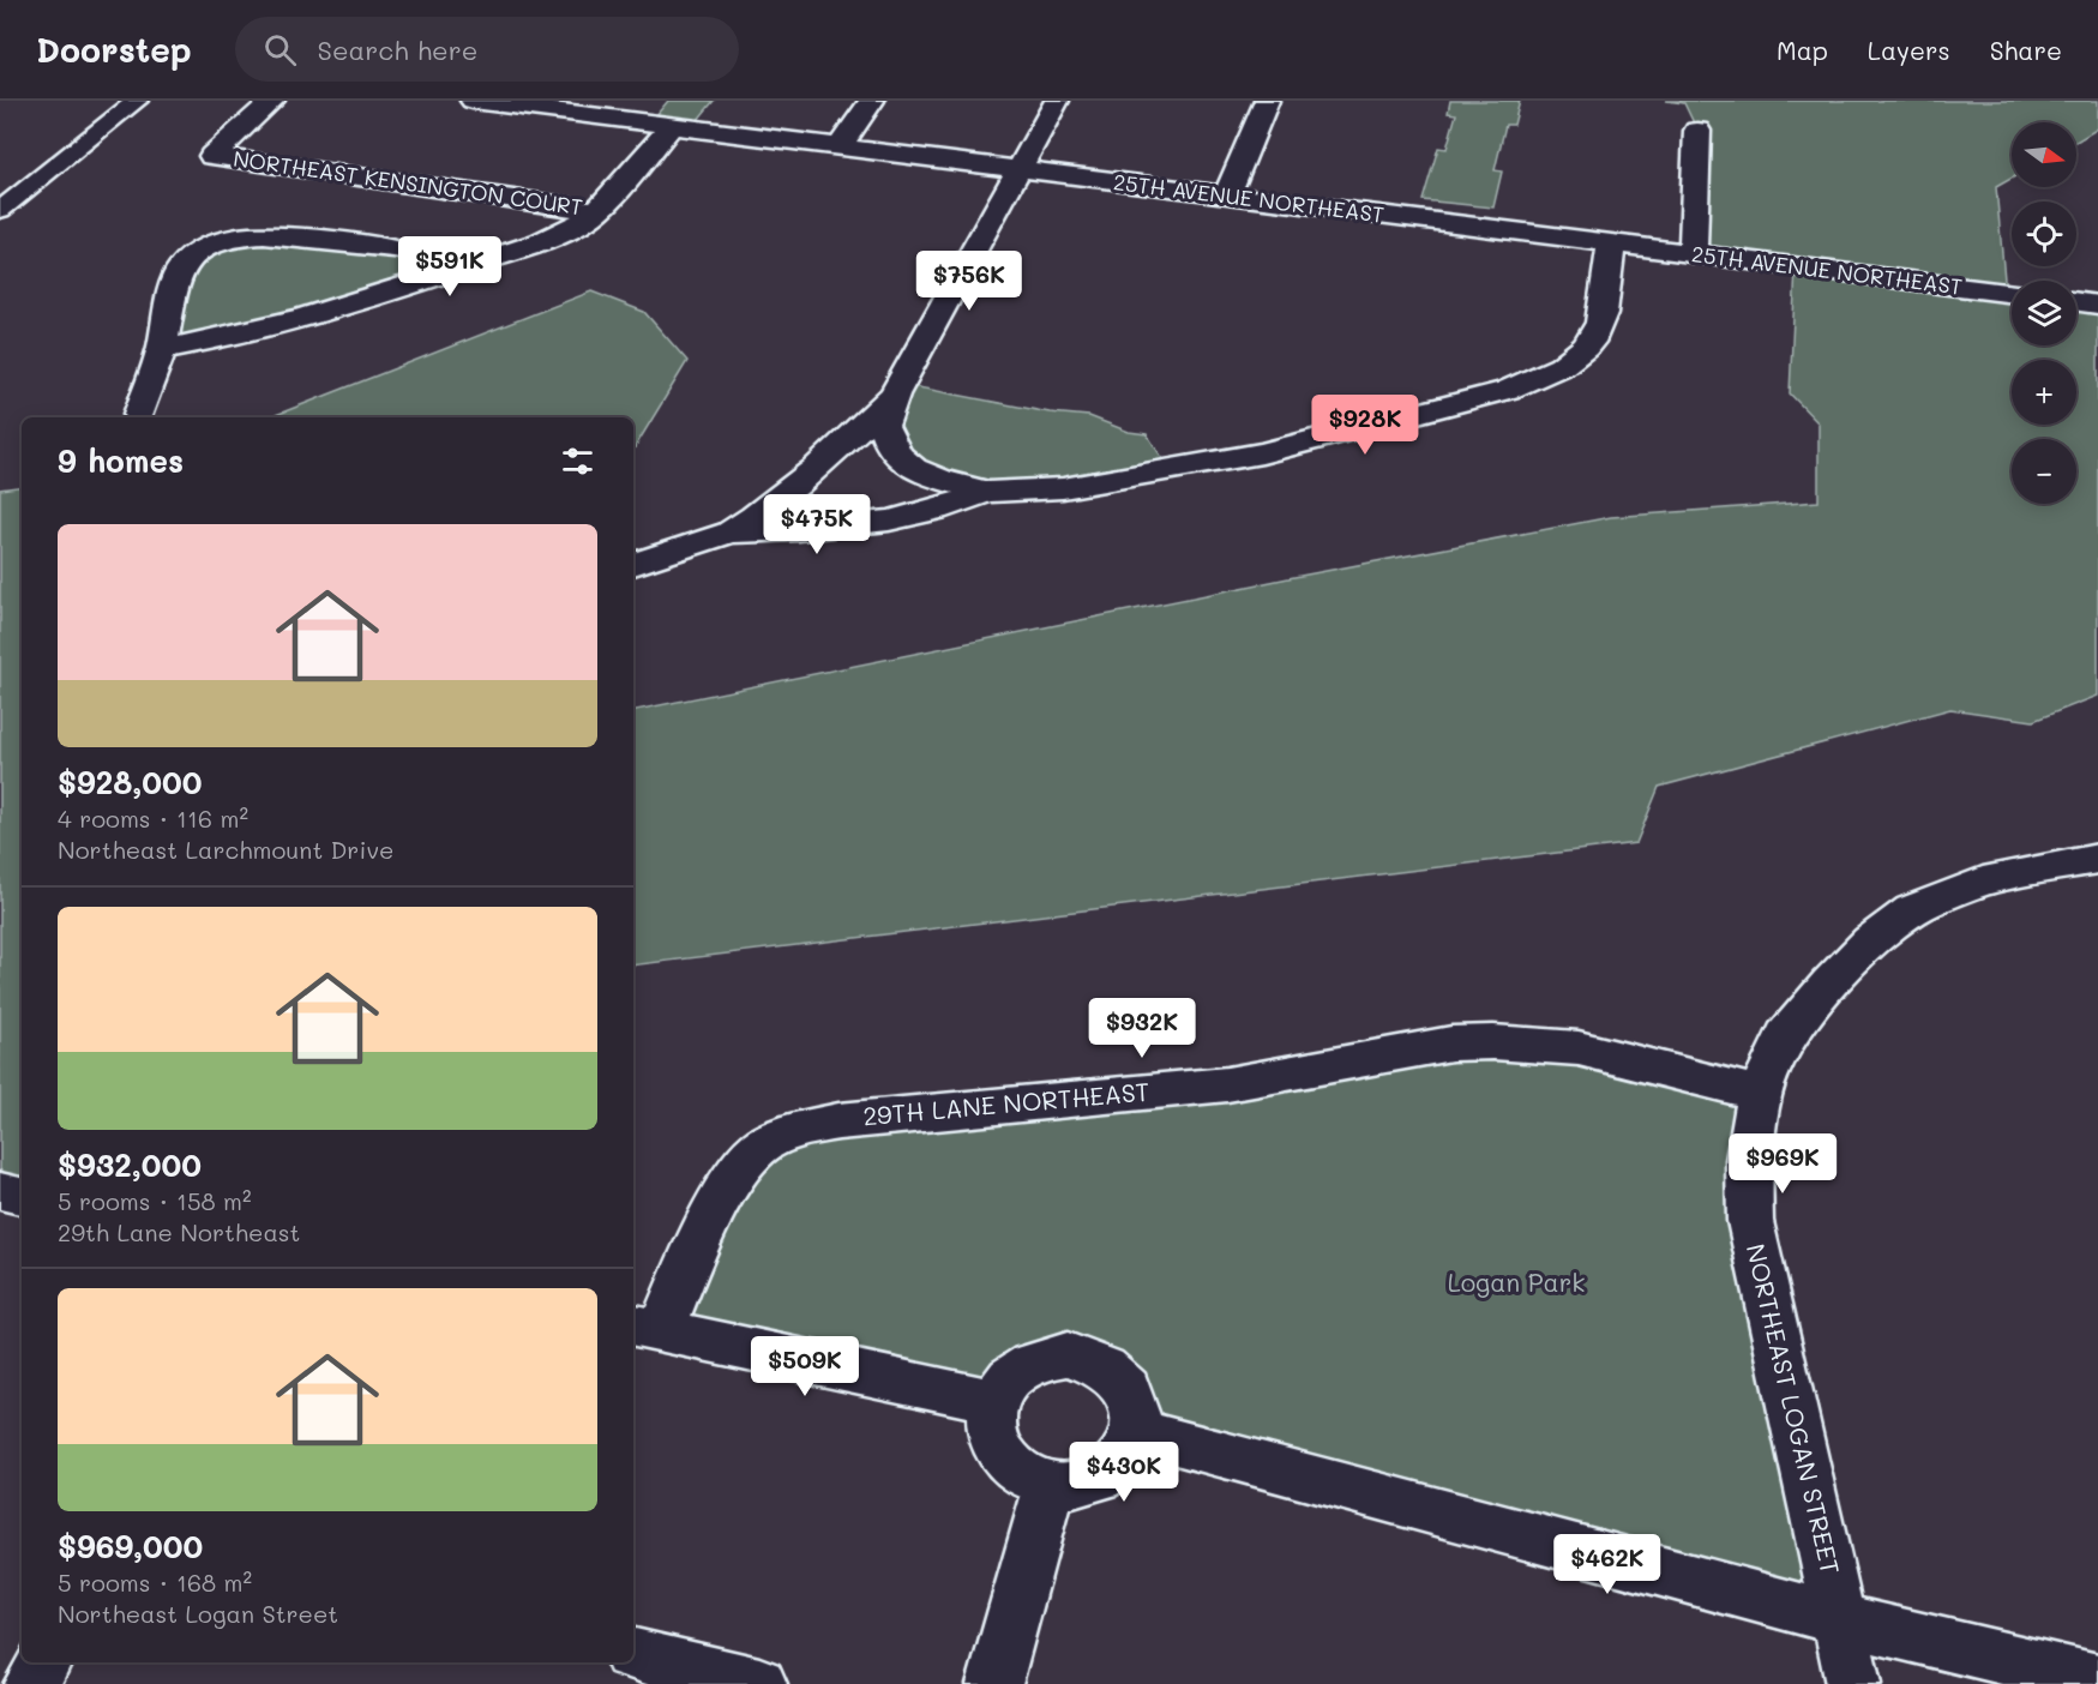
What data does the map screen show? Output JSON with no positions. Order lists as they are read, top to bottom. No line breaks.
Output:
{"streets":{"street":["NORTHEAST KENSINGTON COURT","25TH AVENUE NORTHEAST","29TH LANE NORTHEAST","NORTHEAST LOGAN STREET"]},"crossings":[["29TH LANE NORTHEAST","NORTHEAST LOGAN STREET"]],"parks":["Logan Park"],"north":"right","page":{"header":"Doorstep","search":"Search here","nav":["Map","Layers","Share"],"map_buttons":["+","−"],"price":["$591K","$756K","$928K","$475K","$932K","$969K","$509K","$430K","$462K"],"heading":"9 homes","list":[{"name":"$928,000","note":"4 rooms · 116 m² · Northeast Larchmount Drive"},{"name":"$932,000","note":"5 rooms · 158 m² · 29th Lane Northeast"},{"name":"$969,000","note":"5 rooms · 168 m² · Northeast Logan Street"}]}}
